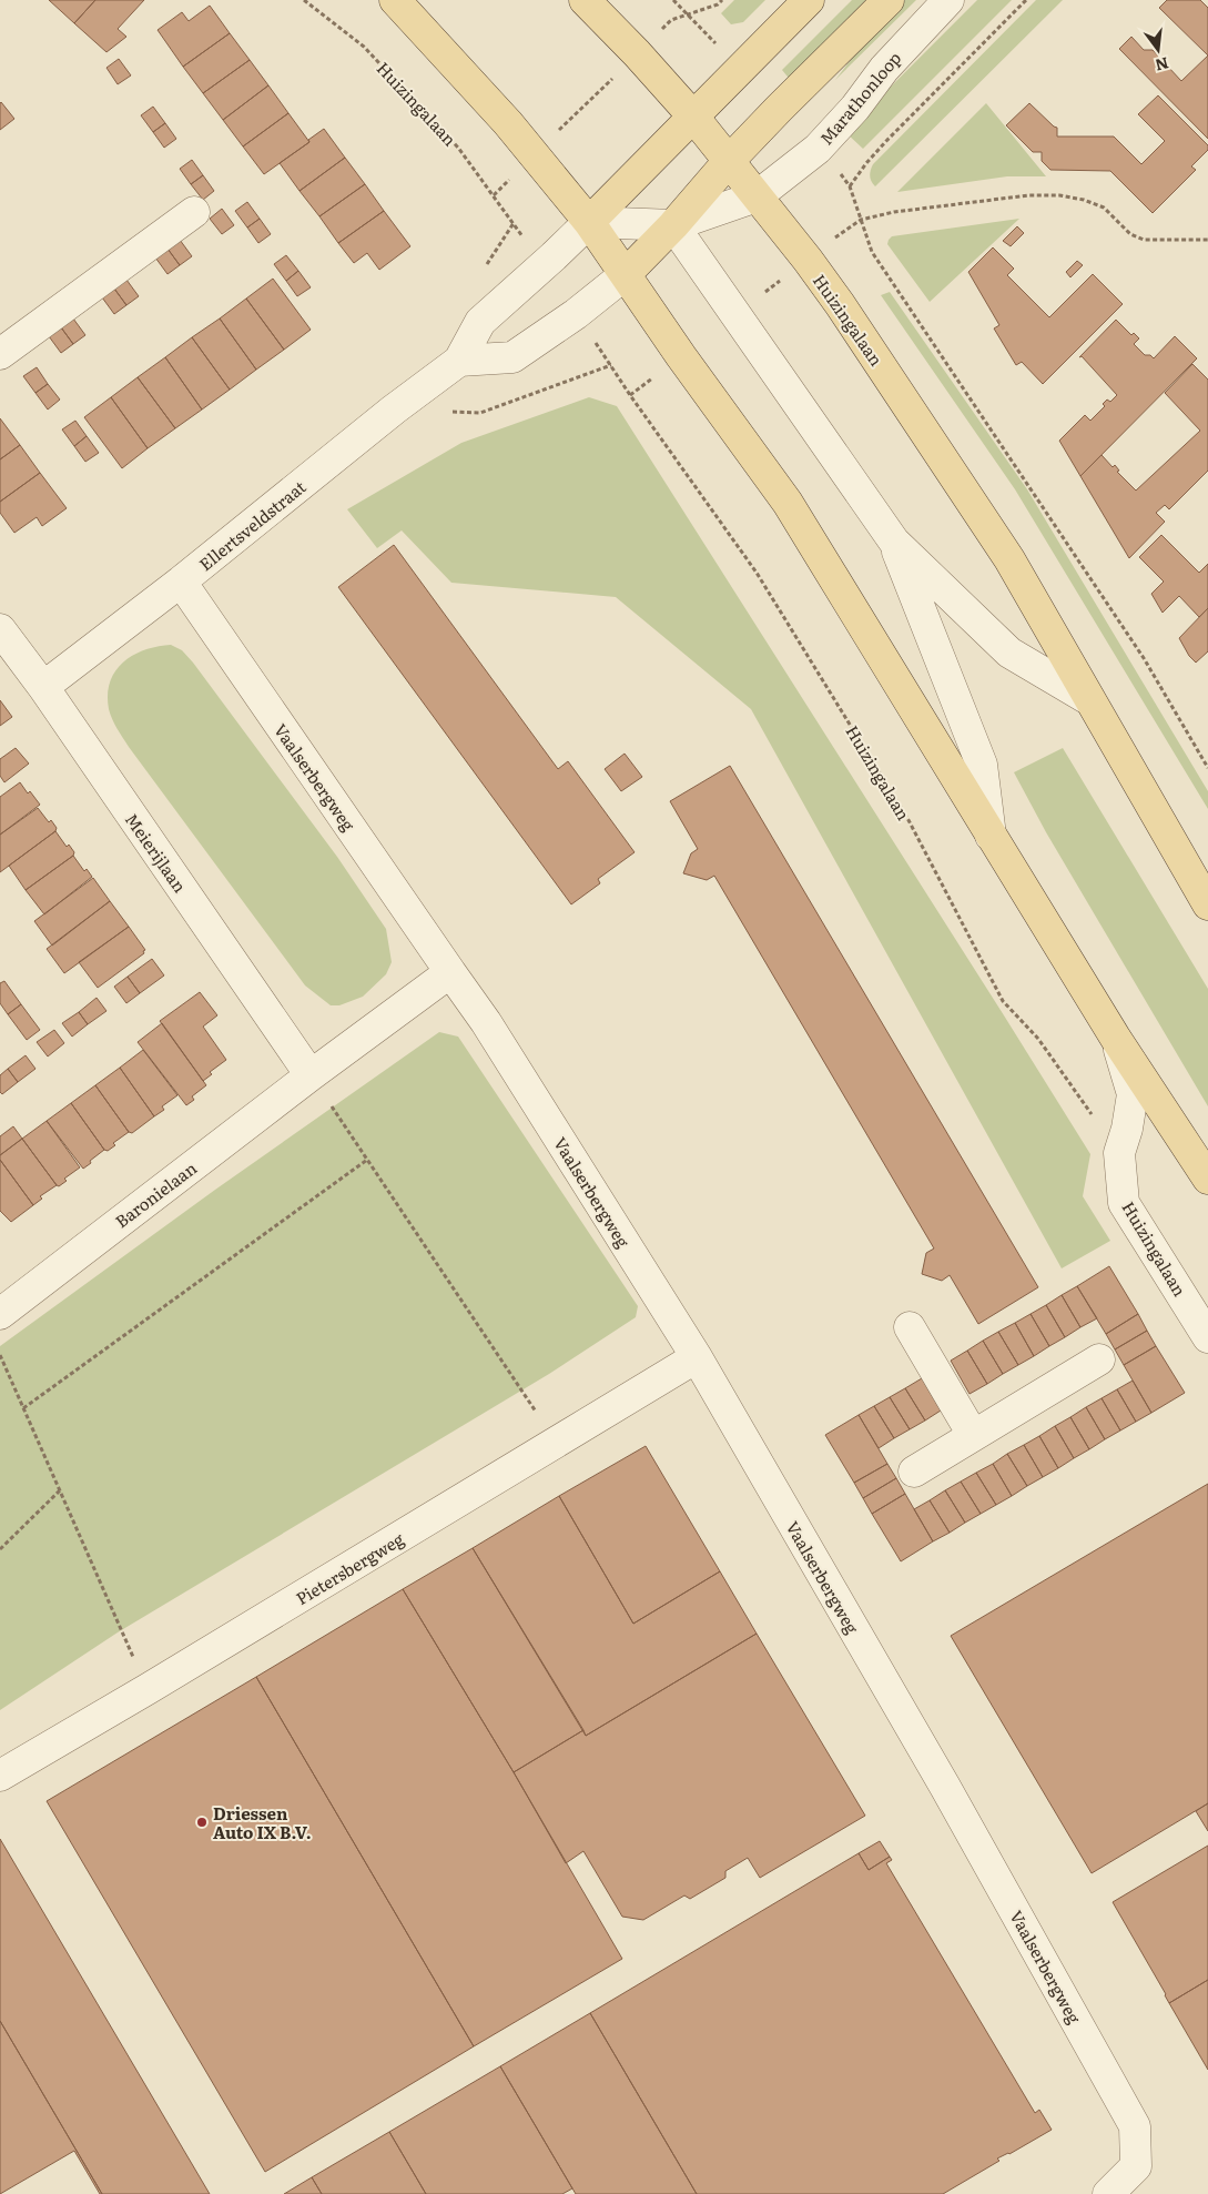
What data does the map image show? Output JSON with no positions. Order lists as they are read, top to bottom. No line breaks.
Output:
{"streets":{"main road":["Huizingalaan"],"street":["Marathonloop","Ellertsveldstraat","Vaalserbergweg","Meierijlaan","Baronielaan","Pietersbergweg"]},"crossings":[["Marathonloop","Huizingalaan"],["Huizingalaan","Ellertsveldstraat"],["Ellertsveldstraat","Vaalserbergweg"],["Ellertsveldstraat","Meierijlaan"],["Vaalserbergweg","Pietersbergweg"],["Meierijlaan","Baronielaan"]],"places":["Driessen Auto IX B.V."],"north":"bottom"}
